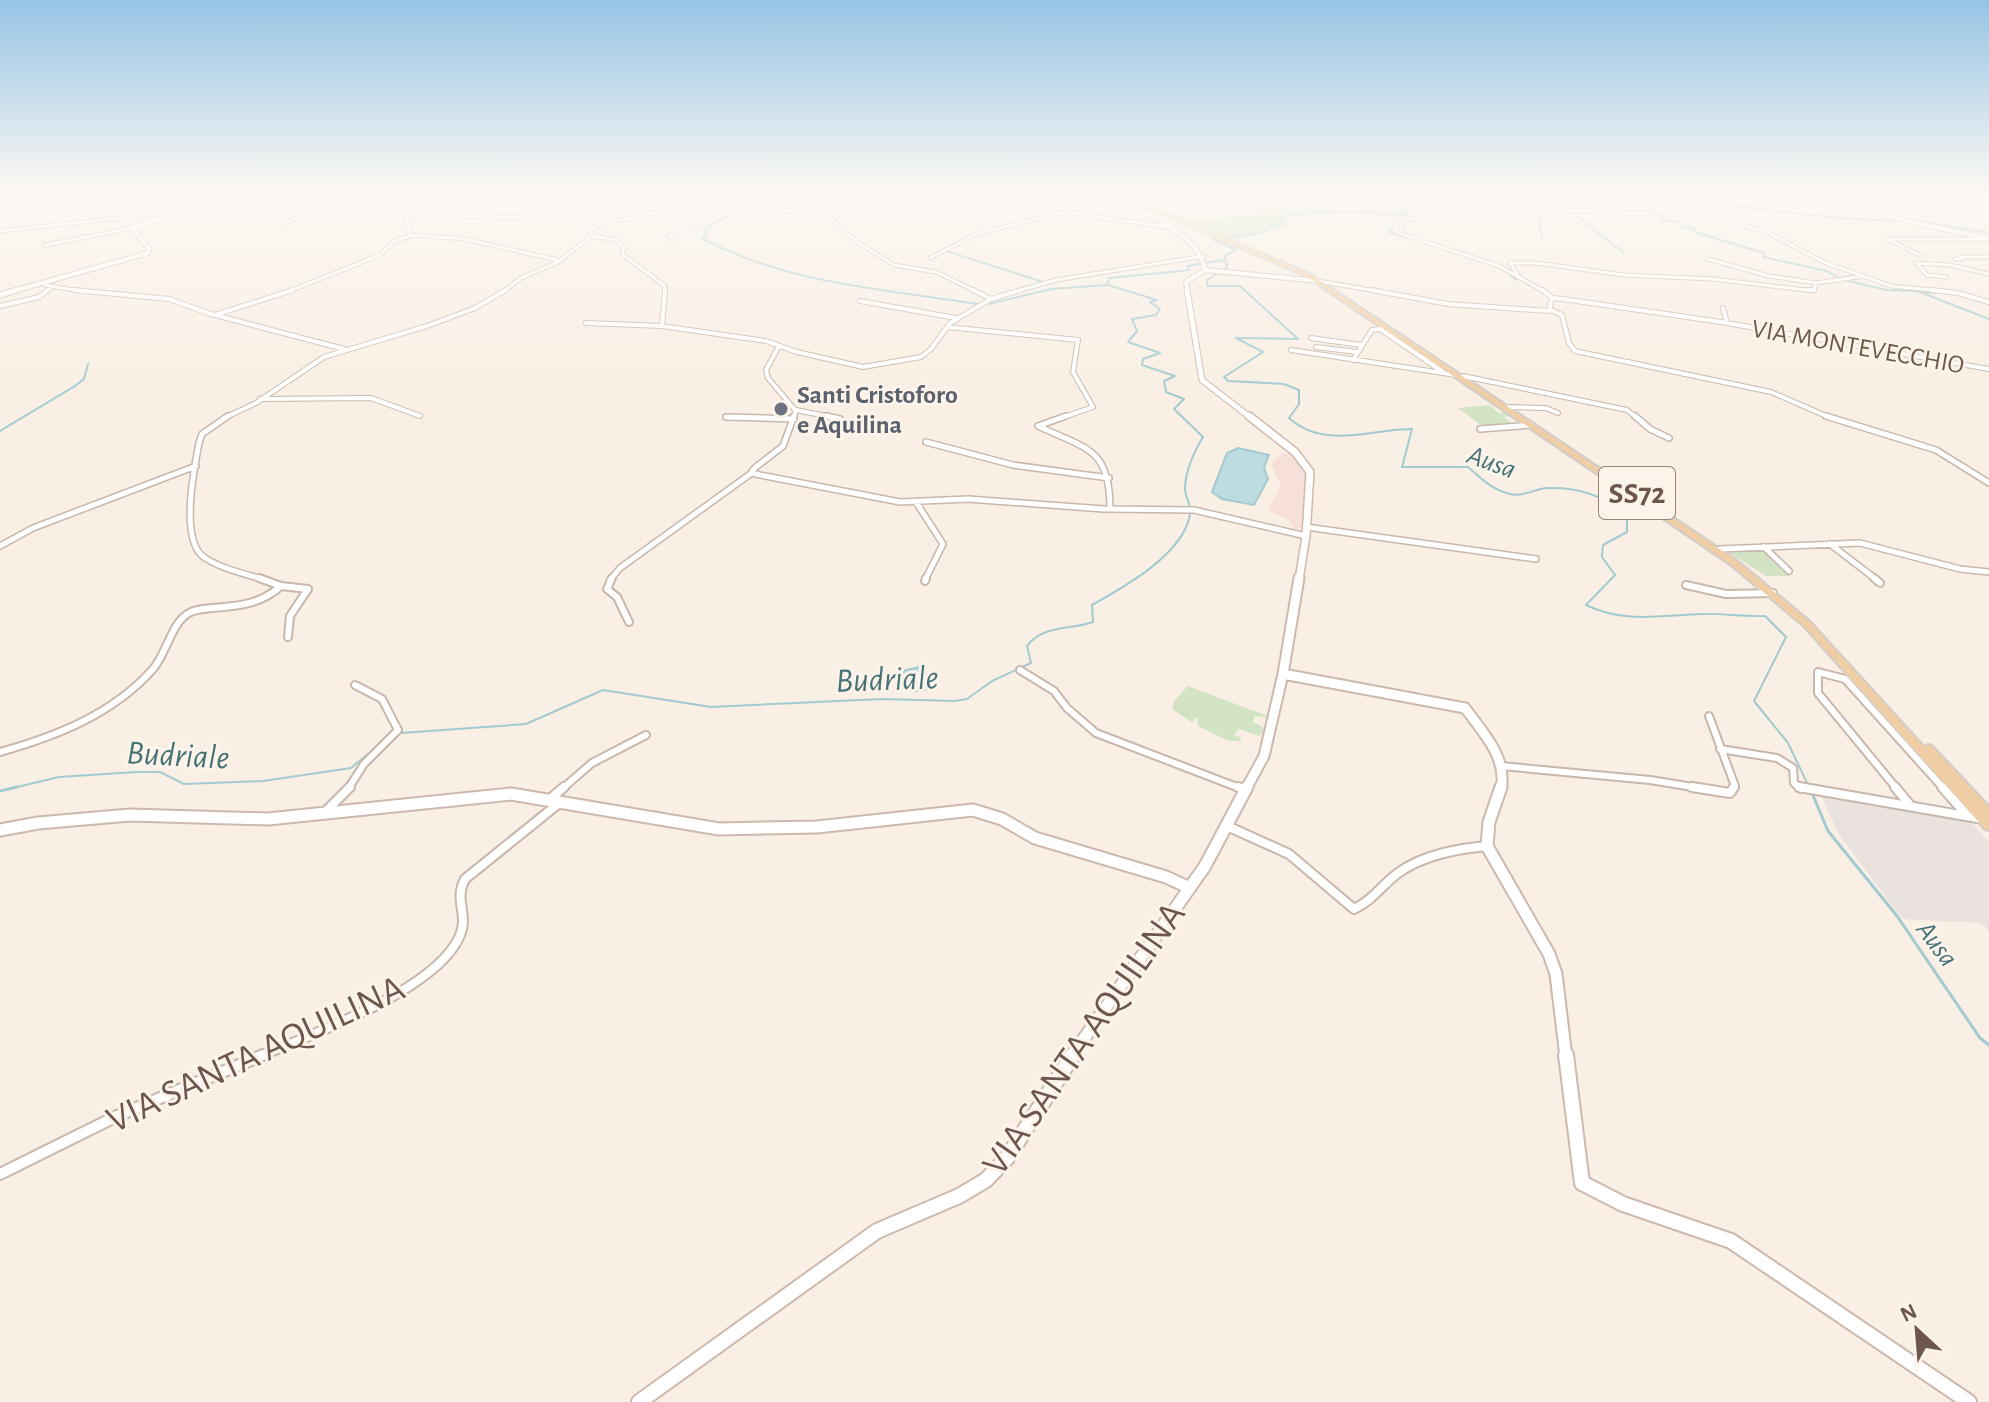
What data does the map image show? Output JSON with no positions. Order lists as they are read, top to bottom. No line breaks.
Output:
{"streets":{"main road":["SS72"],"street":["VIA MONTEVECCHIO","VIA SANTA AQUILINA"]},"water":["Ausa","Budriale"],"places":["Santi Cristoforo e Aquilina"],"north":"top left"}
